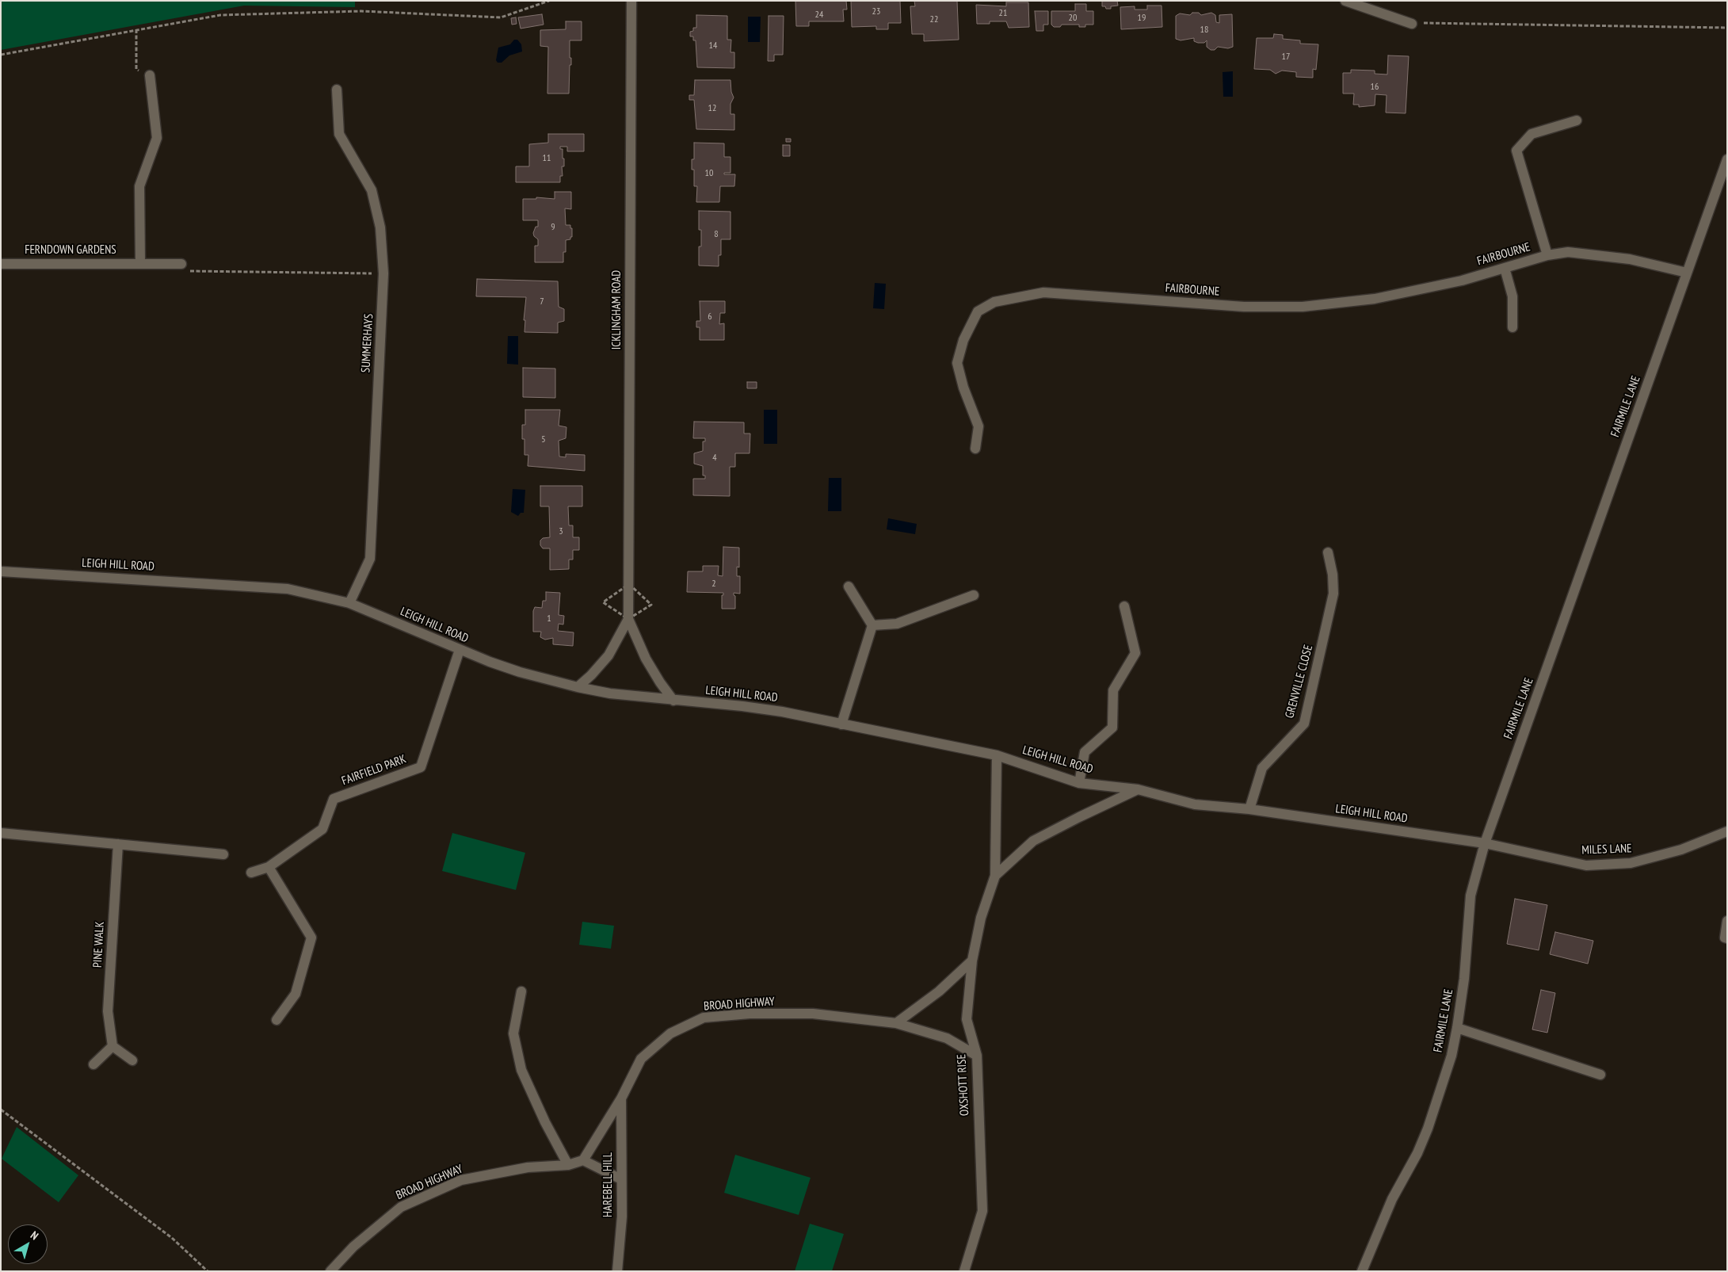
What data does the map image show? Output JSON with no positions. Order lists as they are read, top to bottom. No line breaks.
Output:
{"streets":{"street":["FERNDOWN GARDENS","FAIRBOURNE","ICKLINGHAM ROAD","SUMMERHAYS","FAIRMILE LANE","LEIGH HILL ROAD","GRENVILLE CLOSE","FAIRFIELD PARK","MILES LANE","PINE WALK","BROAD HIGHWAY","OXSHOTT RISE","HAREBELL HILL"]},"crossings":[["FAIRBOURNE","FAIRMILE LANE"],["ICKLINGHAM ROAD","LEIGH HILL ROAD"],["SUMMERHAYS","LEIGH HILL ROAD"],["FAIRMILE LANE","LEIGH HILL ROAD"],["FAIRMILE LANE","MILES LANE"],["LEIGH HILL ROAD","GRENVILLE CLOSE"],["LEIGH HILL ROAD","FAIRFIELD PARK"],["LEIGH HILL ROAD","MILES LANE"],["LEIGH HILL ROAD","OXSHOTT RISE"],["BROAD HIGHWAY","OXSHOTT RISE"],["BROAD HIGHWAY","HAREBELL HILL"]],"house_numbers":["23","21","24","20","19","22","18","14","17","16","12","11","10","9","8","7","6","5","4","3","2","1"],"north":"top right"}
